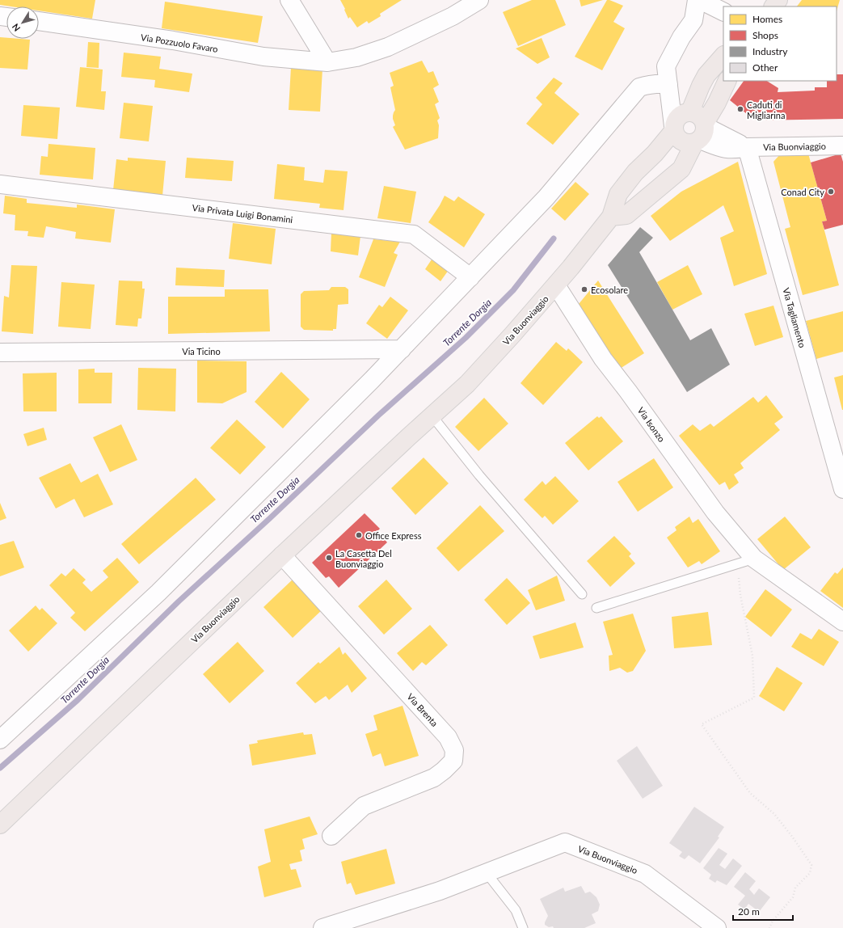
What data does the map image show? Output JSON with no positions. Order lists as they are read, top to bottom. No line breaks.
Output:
{"streets":{"main road":["Via Buonviaggio"],"street":["Via Pozzuolo Favaro","Via Privata Luigi Bonamini","Via Tagliamento","Via Ticino","Via Isonzo","Via Brenta"]},"crossings":[["Via Buonviaggio","Via Tagliamento"],["Via Buonviaggio","Via Isonzo"],["Via Buonviaggio","Via Brenta"]],"water":["Torrente Dorgia"],"places":["Caduti di Migliarina","Conad City","Ecosolare","Office Express","La Casetta Del Buonviaggio"],"legend":["Homes","Shops","Industry","Other"],"scale_bar":"20 m","north":"bottom left"}
